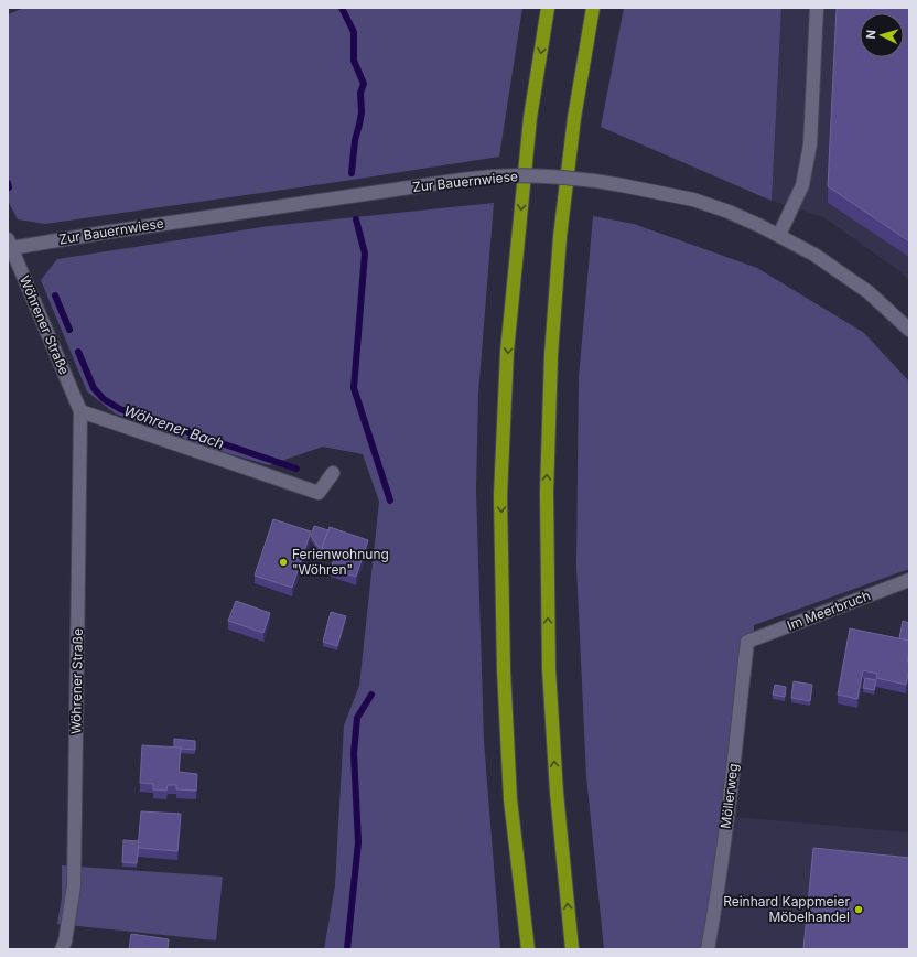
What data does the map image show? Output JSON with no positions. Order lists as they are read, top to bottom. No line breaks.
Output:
{"streets":{"street":["Zur Bauernwiese","Wöhrener Straße","Im Meerbruch","Möllerweg"]},"crossings":[["Zur Bauernwiese","Wöhrener Straße"],["Im Meerbruch","Möllerweg"]],"water":["Wöhrener Bach"],"places":["Ferienwohnung \"Wöhren\"","Reinhard Kappmeier Möbelhandel"],"north":"left"}
